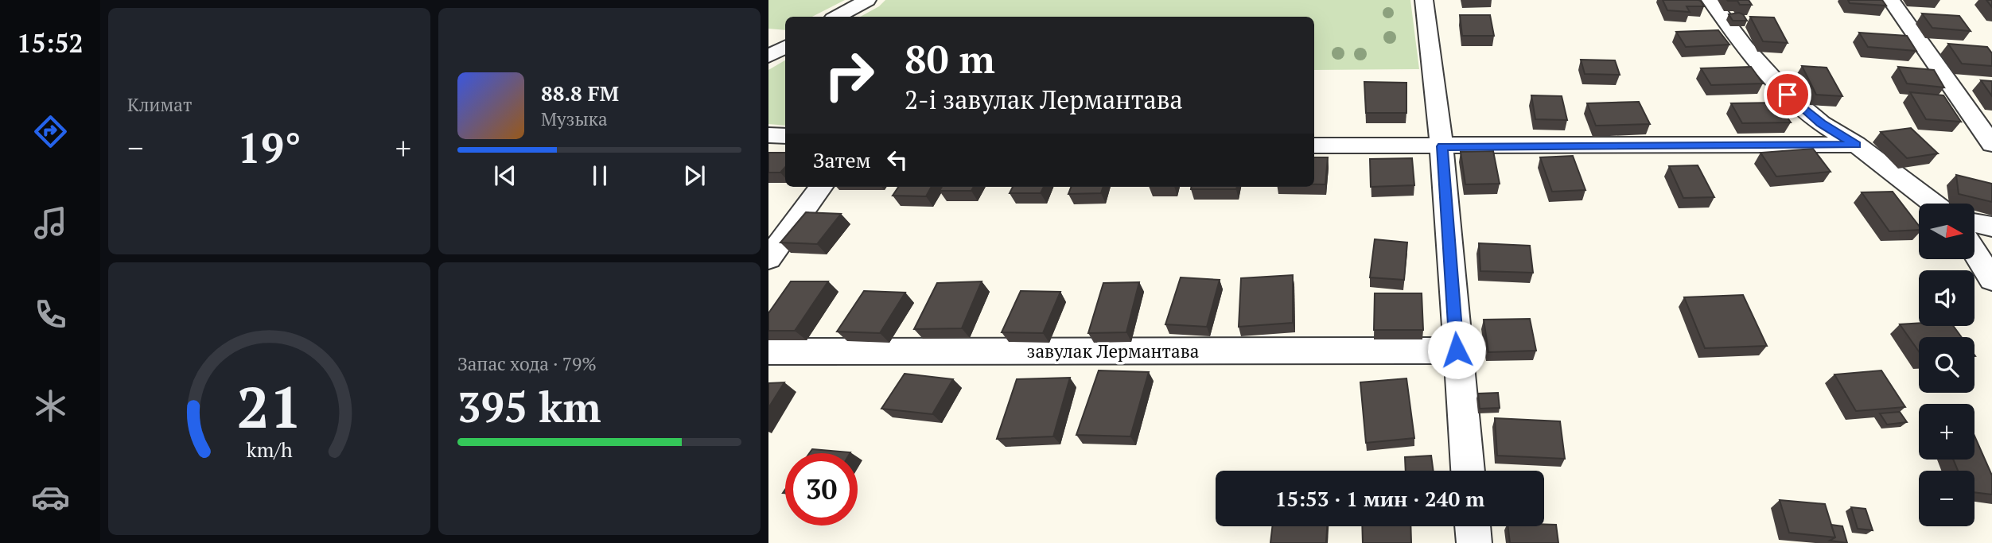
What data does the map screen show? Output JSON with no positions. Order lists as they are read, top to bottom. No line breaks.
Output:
{"streets":{"street":["завулак Лермантава"]},"north":"right","page":{"tabs":"15:52","tile":["Климат",["Запас хода · 79%","395 km"]],"turn":["80 m","2-і завулак Лермантава"],"song":["88.8 FM","Музыка"],"heat":["−","19°","+"],"then":"Затем","map_buttons":["+","−"],"limit":"30","trip":"15:53 · 1 мин · 240 m","gauge":["21","km/h"]}}
